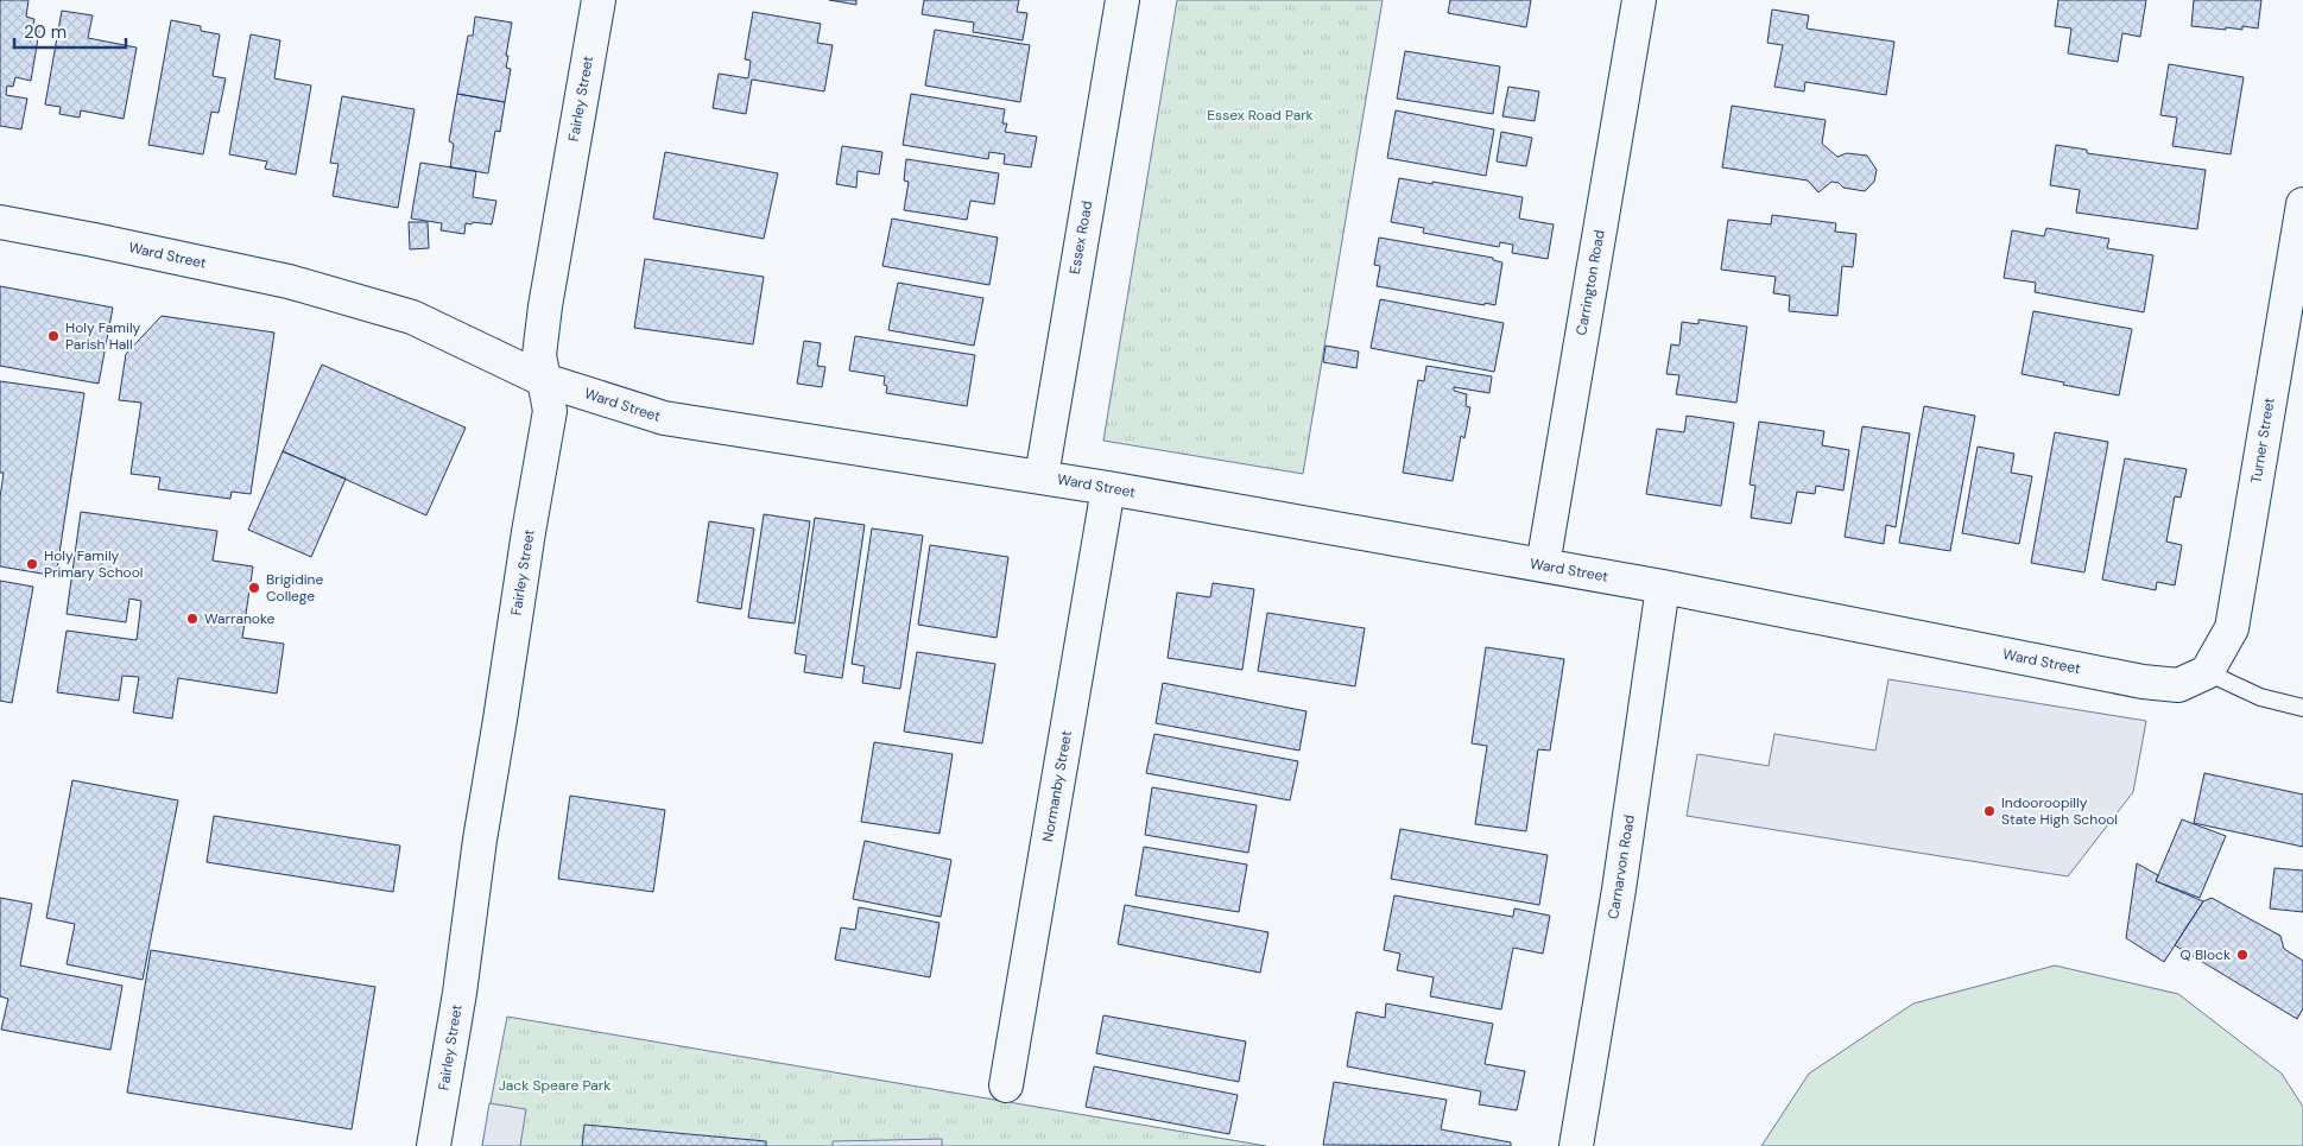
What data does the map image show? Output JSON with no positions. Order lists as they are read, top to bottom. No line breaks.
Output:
{"streets":{"street":["Fairley Street","Essex Road","Ward Street","Carrington Road","Turner Street","Normanby Street","Carnarvon Road"]},"crossings":[["Fairley Street","Ward Street"],["Essex Road","Ward Street"],["Ward Street","Carrington Road"],["Ward Street","Turner Street"],["Ward Street","Normanby Street"],["Ward Street","Carnarvon Road"]],"parks":["Essex Road Park","Jack Speare Park"],"places":["Holy Family Parish Hall","Holy Family Primary School","Brigidine College","Warranoke","Indooroopilly State High School","Q Block"],"scale_bar":"20 m"}
